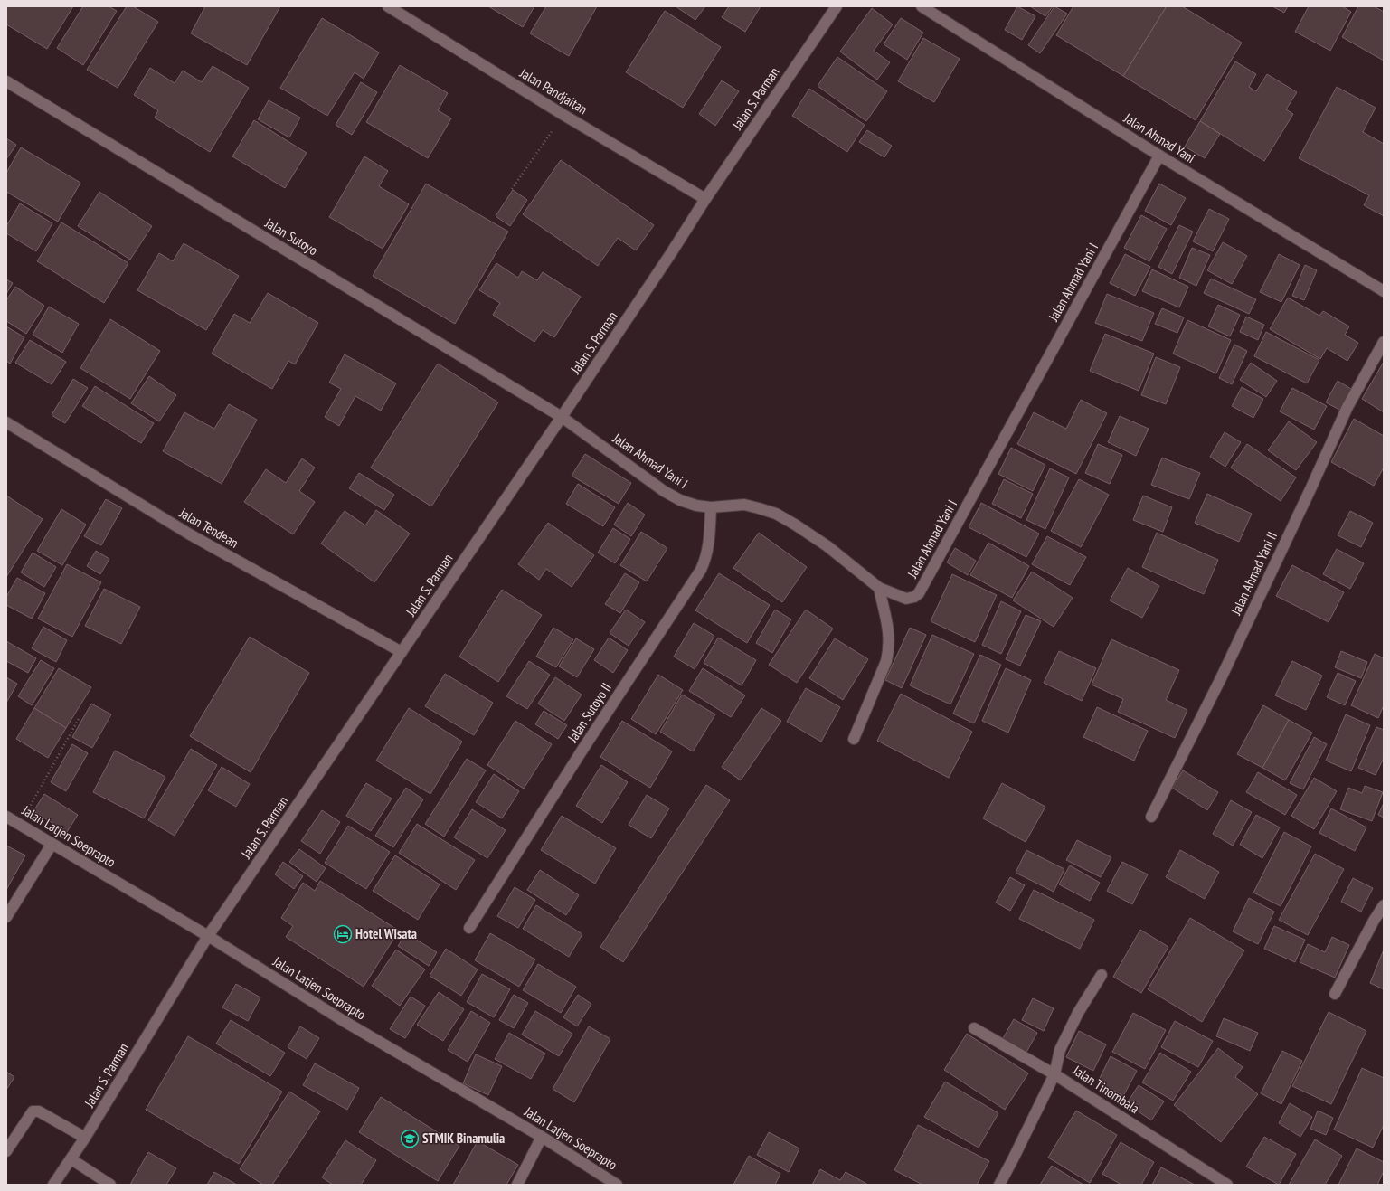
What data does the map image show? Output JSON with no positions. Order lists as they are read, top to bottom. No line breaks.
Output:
{"streets":{"street":["Jalan Pandjaitan","Jalan S. Parman","Jalan Ahmad Yani","Jalan Sutoyo","Jalan Ahmad Yani I","Jalan Tendean","Jalan Ahmad Yani II","Jalan Sutoyo II","Jalan Latjen Soeprapto","Jalan Tinombala"]},"crossings":[["Jalan Pandjaitan","Jalan S. Parman"],["Jalan S. Parman","Jalan Sutoyo"],["Jalan S. Parman","Jalan Ahmad Yani I"],["Jalan S. Parman","Jalan Tendean"],["Jalan S. Parman","Jalan Latjen Soeprapto"],["Jalan Ahmad Yani","Jalan Ahmad Yani I"],["Jalan Sutoyo","Jalan Ahmad Yani I"],["Jalan Ahmad Yani I","Jalan Sutoyo II"]],"places":{"hotel":["Hotel Wisata"],"school or university":["STMIK Binamulia"]}}
